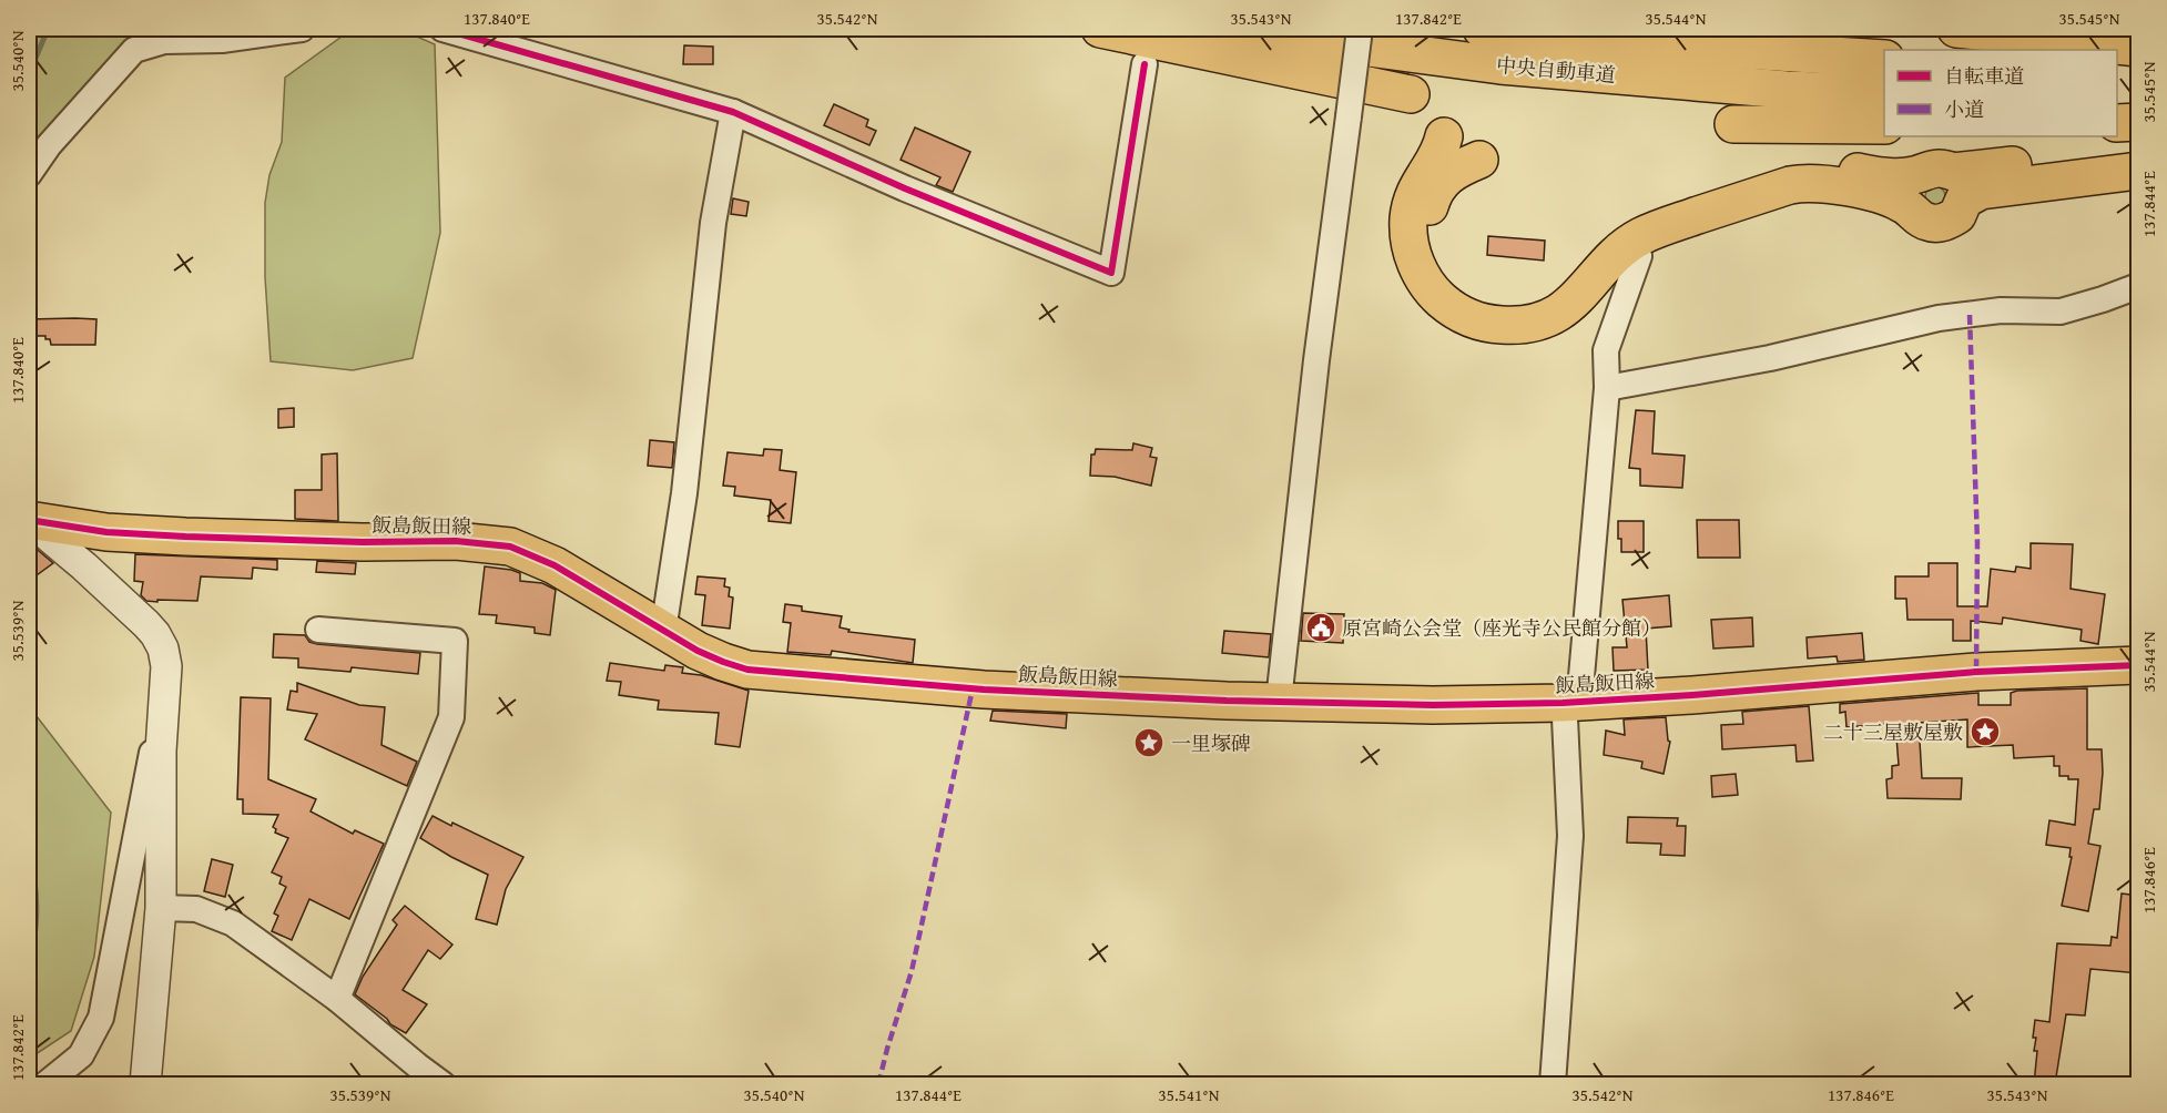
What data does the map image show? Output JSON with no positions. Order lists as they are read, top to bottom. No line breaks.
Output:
{"streets":{"main road":["中央自動車道","飯島飯田線"]},"places":{"public building":["原宮崎公会堂（座光寺公民館分館）"],"place":["二十三屋敷屋敷","一里塚碑"]},"legend":["自転車道","小道"],"coordinates":["137.840°E","35.542°N","35.543°N","137.842°E","35.544°N","35.545°N","35.540°N","137.844°E","35.539°N","137.846°E","35.541°N"]}
